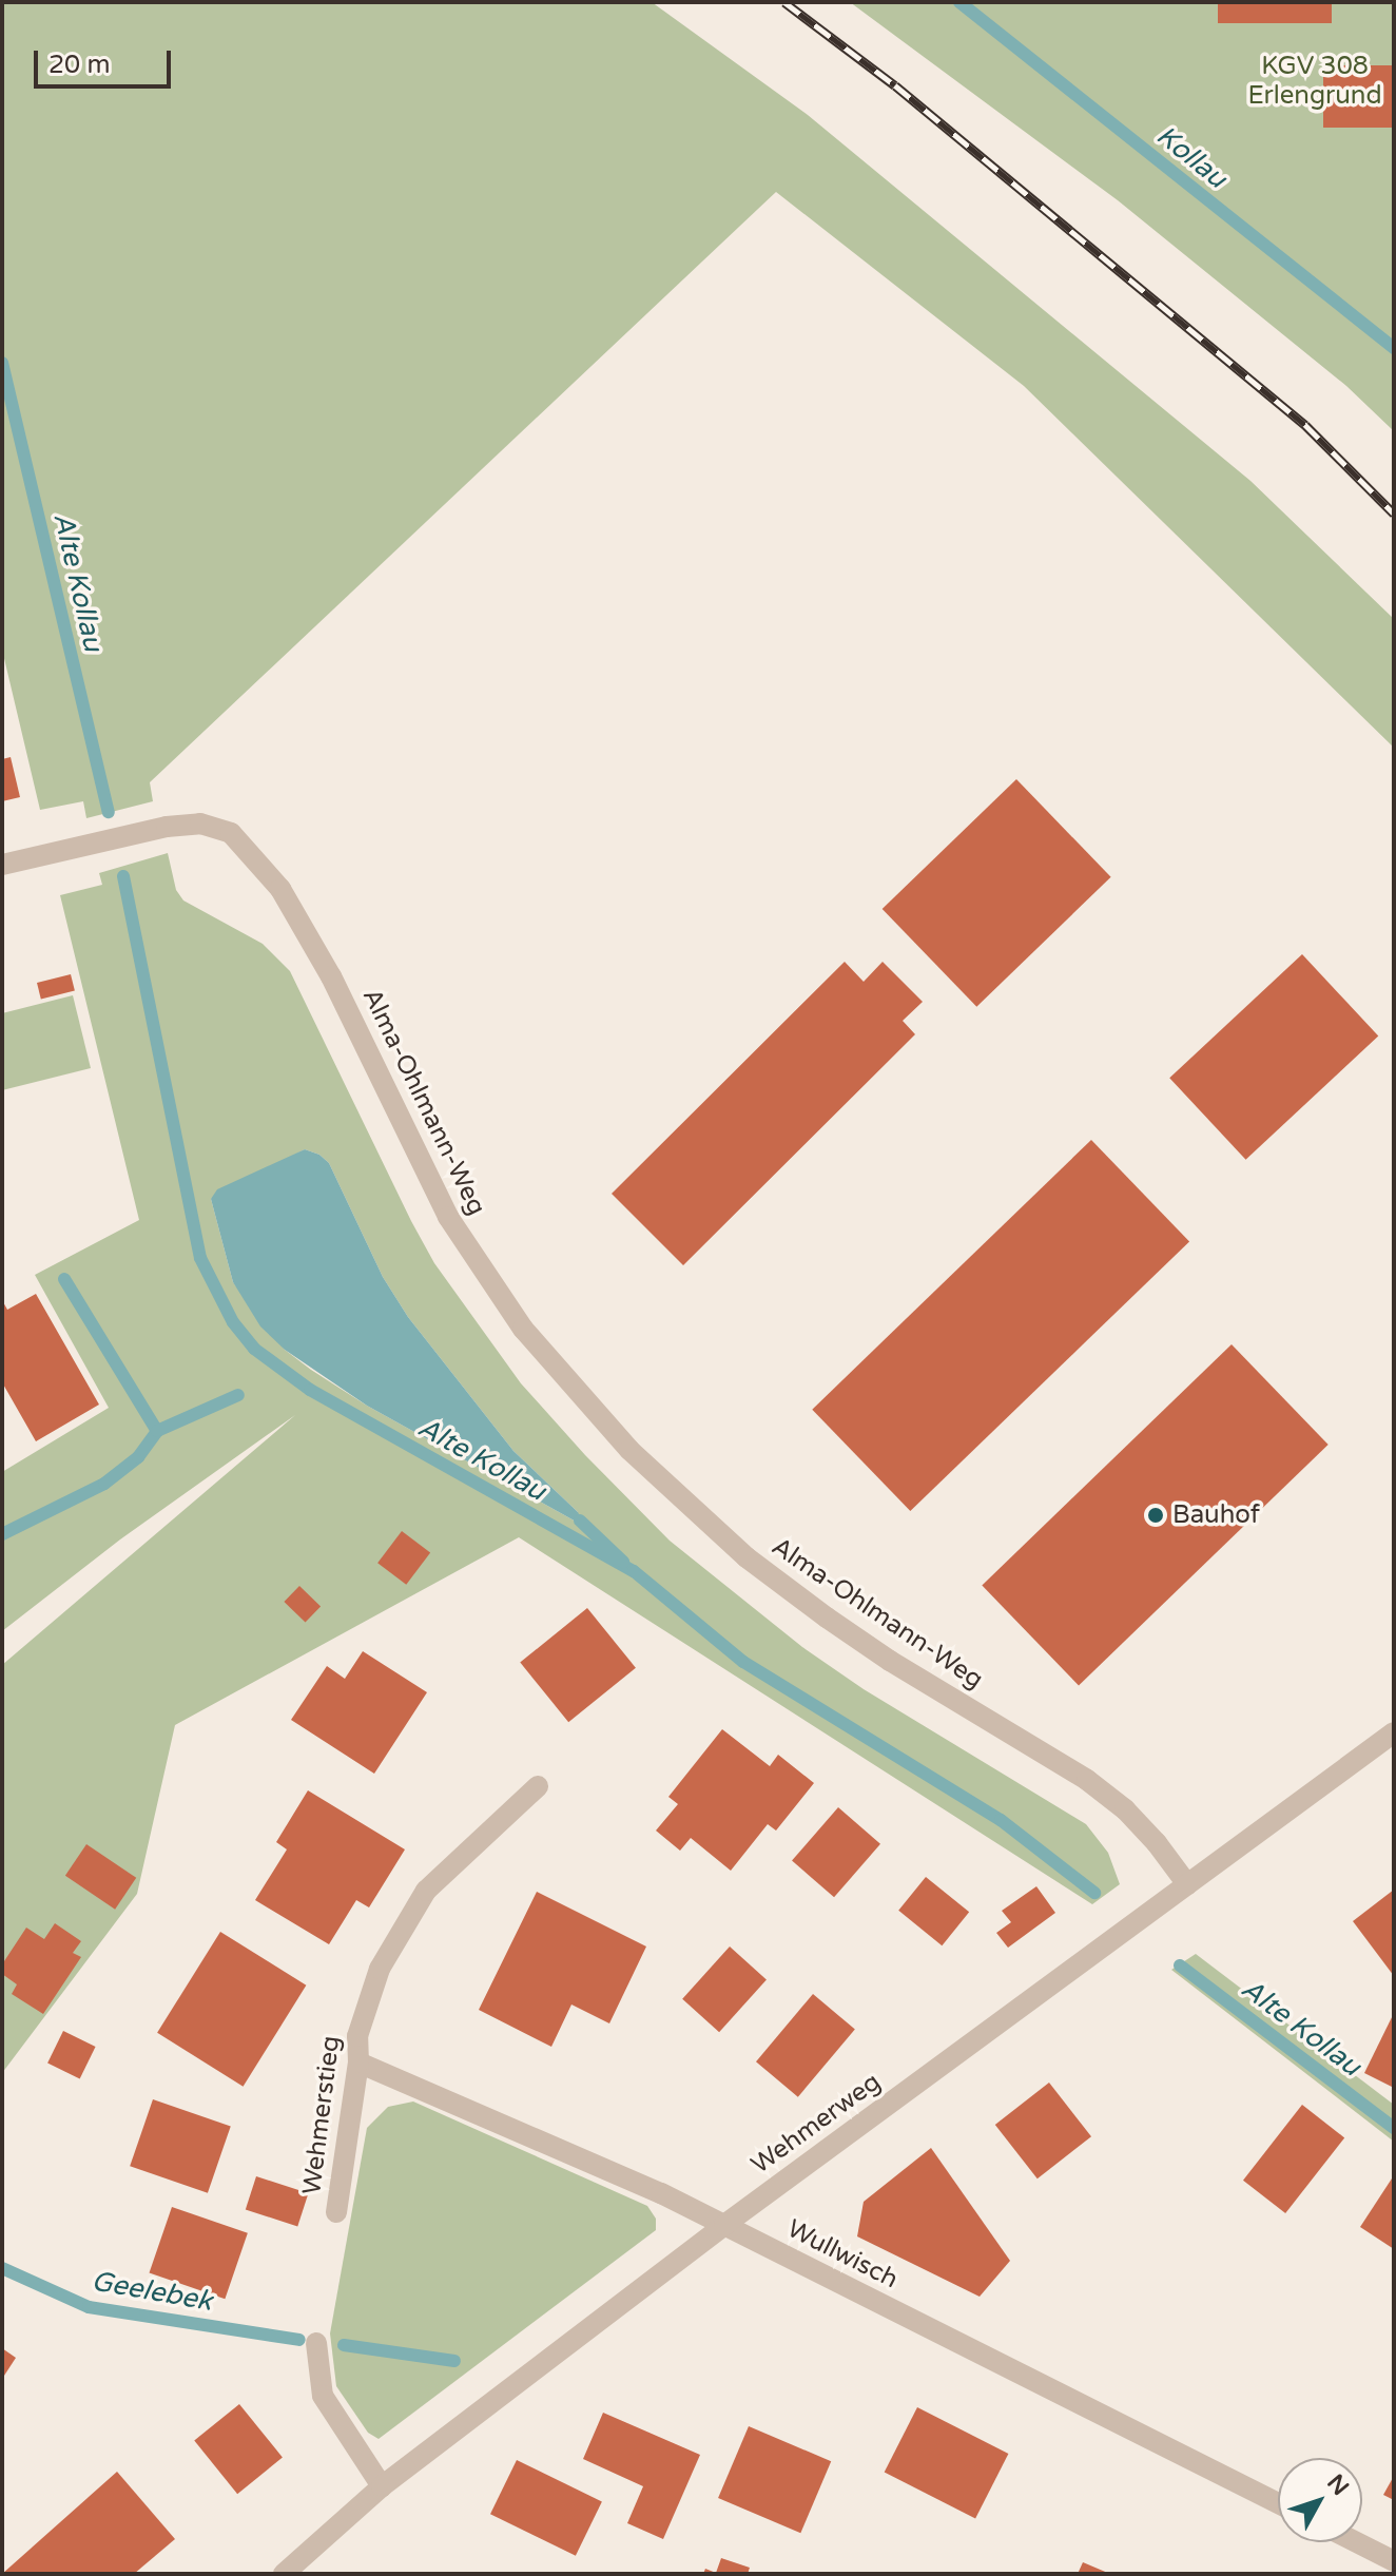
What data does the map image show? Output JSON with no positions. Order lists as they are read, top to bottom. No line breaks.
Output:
{"streets":{"street":["Alma-Ohlmann-Weg","Wehmerstieg","Wehmerweg","Wullwisch"]},"crossings":[["Alma-Ohlmann-Weg","Wehmerweg"],["Wehmerstieg","Wullwisch"],["Wehmerweg","Wullwisch"]],"water":["Kollau","Alte Kollau","Geelebek"],"parks":["KGV 308 Erlengrund"],"places":["Bauhof"],"scale_bar":"20 m","north":"top right"}
